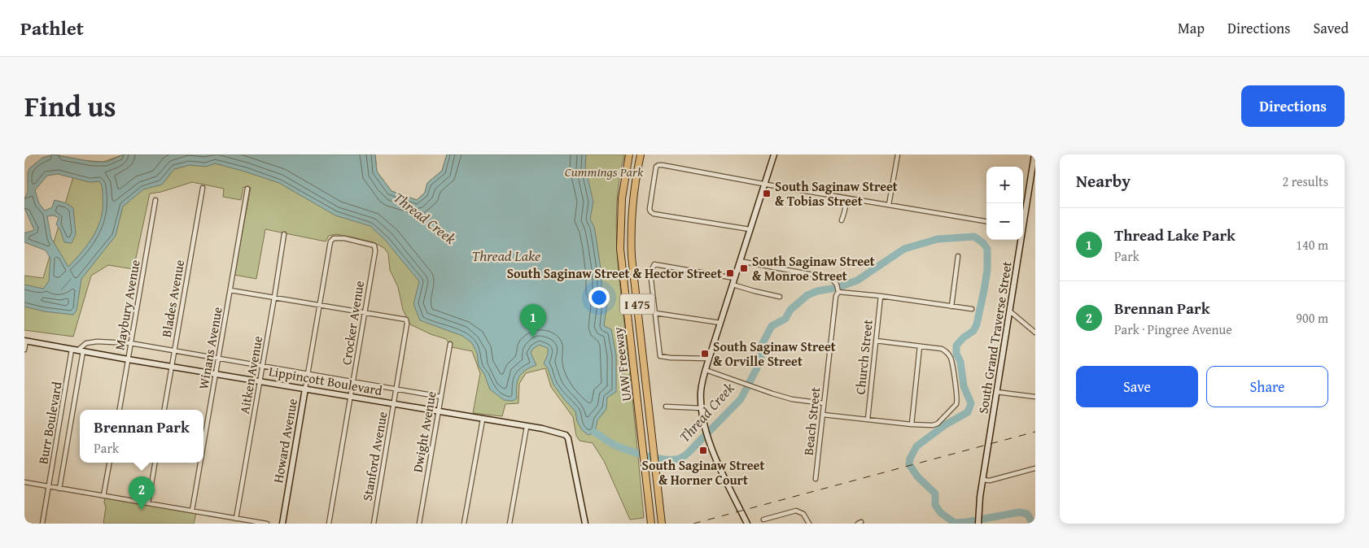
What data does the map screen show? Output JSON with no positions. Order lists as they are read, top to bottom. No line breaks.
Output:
{"streets":{"highway":["I 475","UAW Freeway"],"street":["Blades Avenue","Maybury Avenue","Crocker Avenue","South Grand Traverse Street","Winans Avenue","Church Street","Aitken Avenue","Lippincott Boulevard","Beach Street","Burr Boulevard","Dwight Avenue","Howard Avenue","Stanford Avenue"]},"crossings":[["Blades Avenue","Lippincott Boulevard"],["Maybury Avenue","Lippincott Boulevard"],["Crocker Avenue","Lippincott Boulevard"],["Crocker Avenue","Howard Avenue"],["Crocker Avenue","Stanford Avenue"],["Winans Avenue","Lippincott Boulevard"],["Aitken Avenue","Lippincott Boulevard"],["Lippincott Boulevard","Burr Boulevard"],["Lippincott Boulevard","Dwight Avenue"],["Lippincott Boulevard","Howard Avenue"],["Lippincott Boulevard","Stanford Avenue"]],"water":["Thread Creek","Thread Lake"],"parks":["Cummings Park"],"places":{"transit":["South Saginaw Street & Tobias Street","South Saginaw Street & Monroe Street","South Saginaw Street & Hector Street","South Saginaw Street & Orville Street","South Saginaw Street & Horner Court"]},"page":{"header":"Pathlet","nav":["Map","Directions","Saved"],"title":"Find us","buttons":["Directions",["Save","Share"]],"heading":["Nearby","2 results"],"map_buttons":["+","−"],"list":[{"mark":"1","name":"Thread Lake Park","note":"Park","value":"140 m"},{"mark":"2","name":"Brennan Park","note":"Park · Pingree Avenue","value":"900 m"}],"pins":["1","2"],"popup":["Brennan Park","Park"]}}
